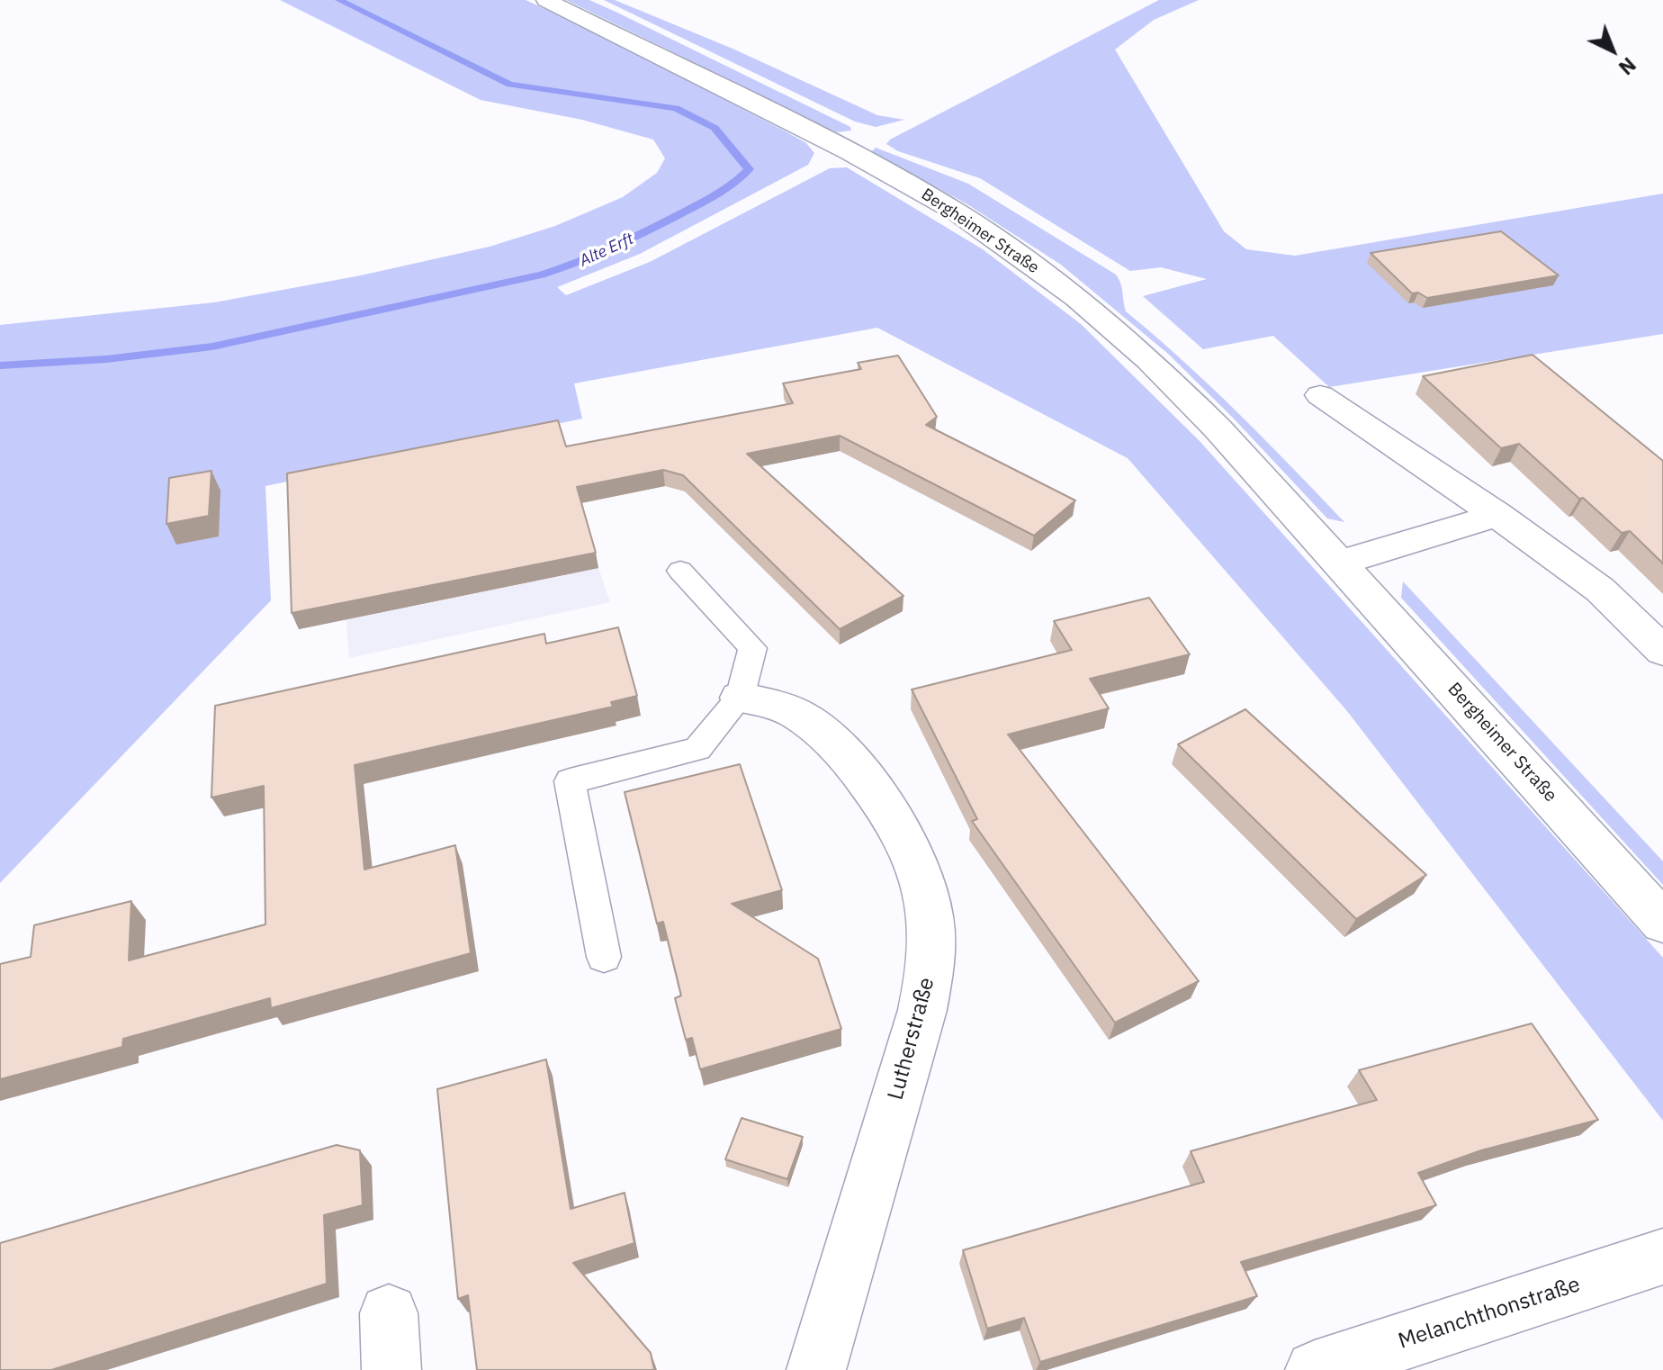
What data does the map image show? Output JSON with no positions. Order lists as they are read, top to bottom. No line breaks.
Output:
{"streets":{"main road":["Bergheimer Straße","Lutherstraße","Melanchthonstraße"]},"water":["Alte Erft"],"north":"bottom right"}
